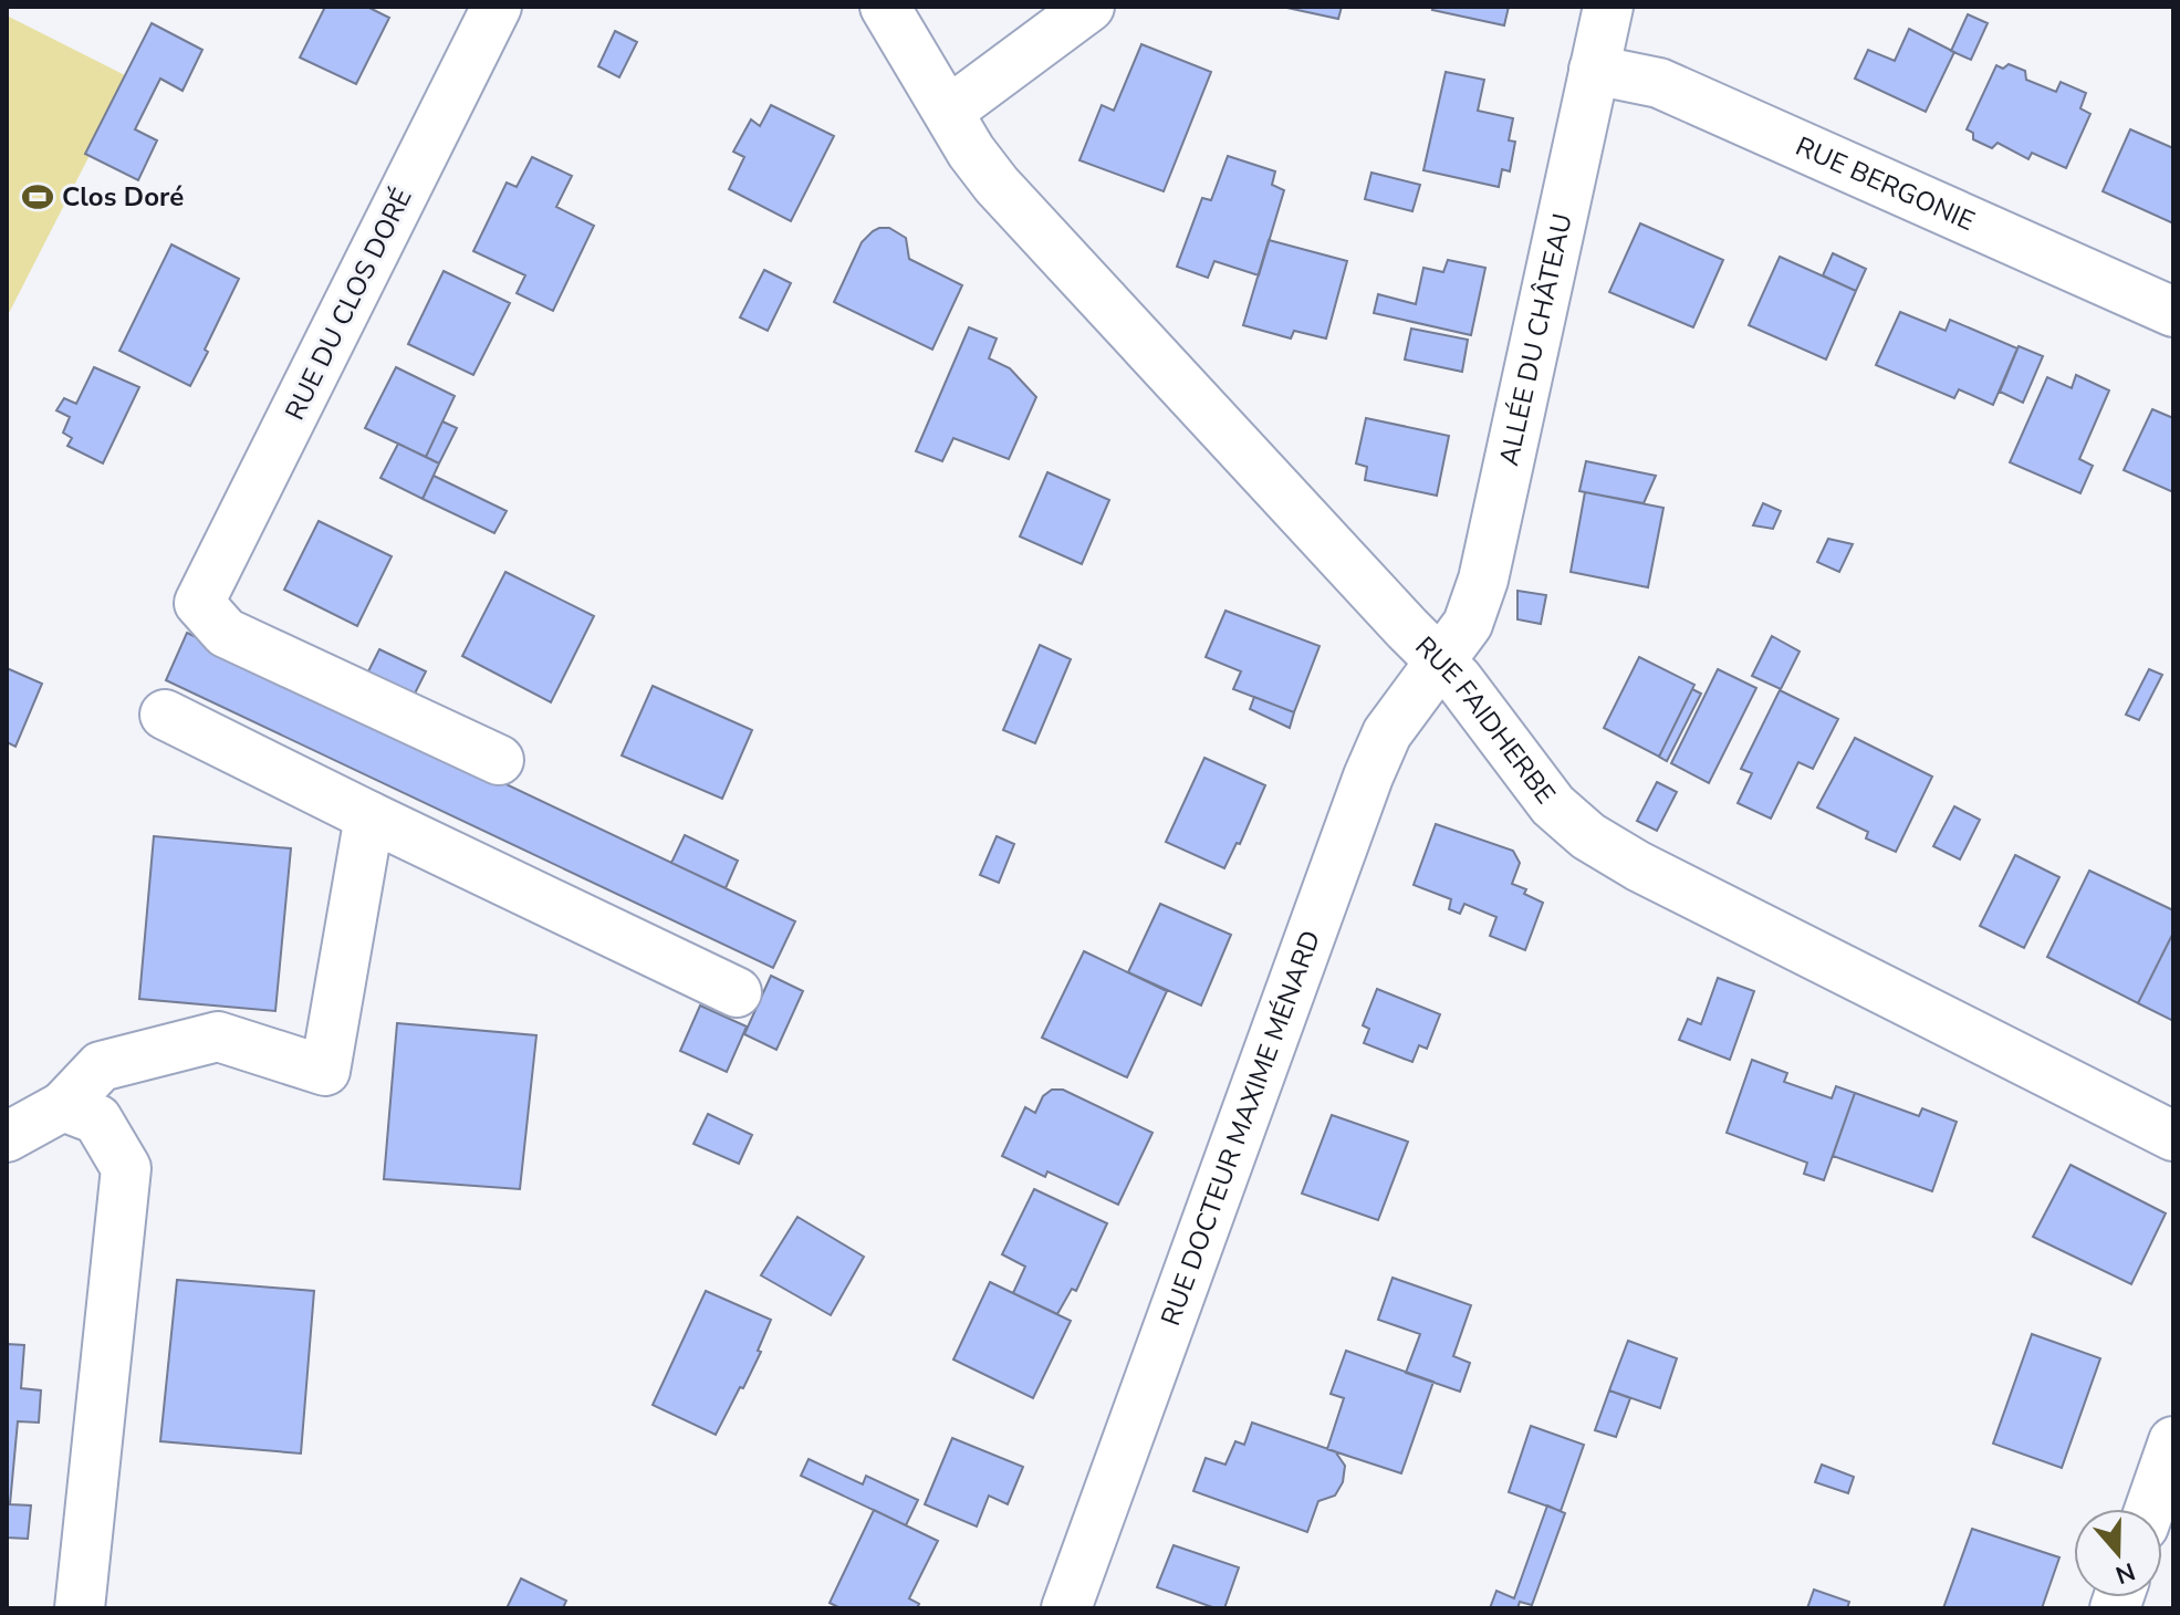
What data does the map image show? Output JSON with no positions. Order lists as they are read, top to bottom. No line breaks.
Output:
{"streets":{"street":["RUE BERGONIE","RUE DU CLOS DORÉ","ALLÉE DU CHÂTEAU","RUE FAIDHERBE","RUE DOCTEUR MAXIME MÉNARD"]},"crossings":[["RUE BERGONIE","ALLÉE DU CHÂTEAU"],["ALLÉE DU CHÂTEAU","RUE FAIDHERBE"],["ALLÉE DU CHÂTEAU","RUE DOCTEUR MAXIME MÉNARD"],["RUE FAIDHERBE","RUE DOCTEUR MAXIME MÉNARD"]],"places":{"sports":["Clos Doré"]},"north":"bottom"}
